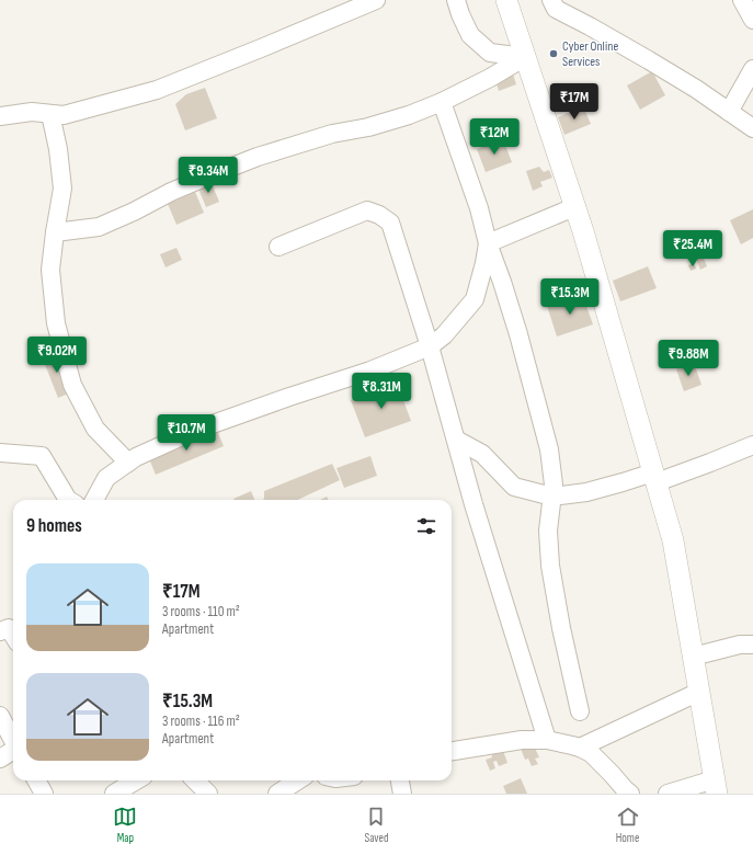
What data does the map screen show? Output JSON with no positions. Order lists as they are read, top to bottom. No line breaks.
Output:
{"places":["Cyber Online Services"],"page":{"price":["₹17M","₹12M","₹9.34M","₹25.4M","₹15.3M","₹9.02M","₹9.88M","₹8.31M","₹10.7M"],"heading":"9 homes","list":[{"name":"₹17M","note":"3 rooms · 110 m² · Apartment"},{"name":"₹15.3M","note":"3 rooms · 116 m² · Apartment"}],"tabs":["Map","Saved","Home"]}}
